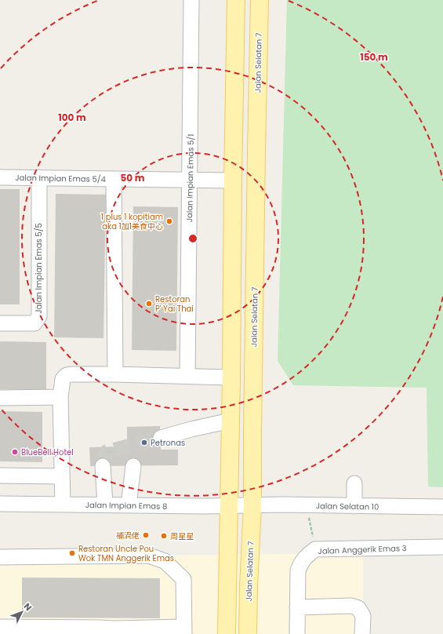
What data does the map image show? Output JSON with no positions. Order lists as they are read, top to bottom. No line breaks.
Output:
{"streets":{"main road":["Jalan Selatan 7"],"street":["Jalan Impian Emas 5/4","Jalan Impian Emas 5/1","Jalan Impian Emas 5/5","Jalan Impian Emas 8","Jalan Selatan 10","Jalan Anggerik Emas 3"]},"crossings":[["Jalan Selatan 7","Jalan Impian Emas 8"],["Jalan Selatan 7","Jalan Selatan 10"],["Jalan Impian Emas 5/4","Jalan Impian Emas 5/1"],["Jalan Impian Emas 5/4","Jalan Impian Emas 5/5"],["Jalan Impian Emas 8","Jalan Selatan 10"]],"places":["1 plus 1 kopitiam aka 1加1美食中心","Restoran P' Yai Thai","Petronas","BlueBell Hotel","補渦佬","周星星","Restoran Uncle Pou Wok TMN Anggerik Emas"],"north":"top right","rings":["150 m","100 m","50 m"]}
